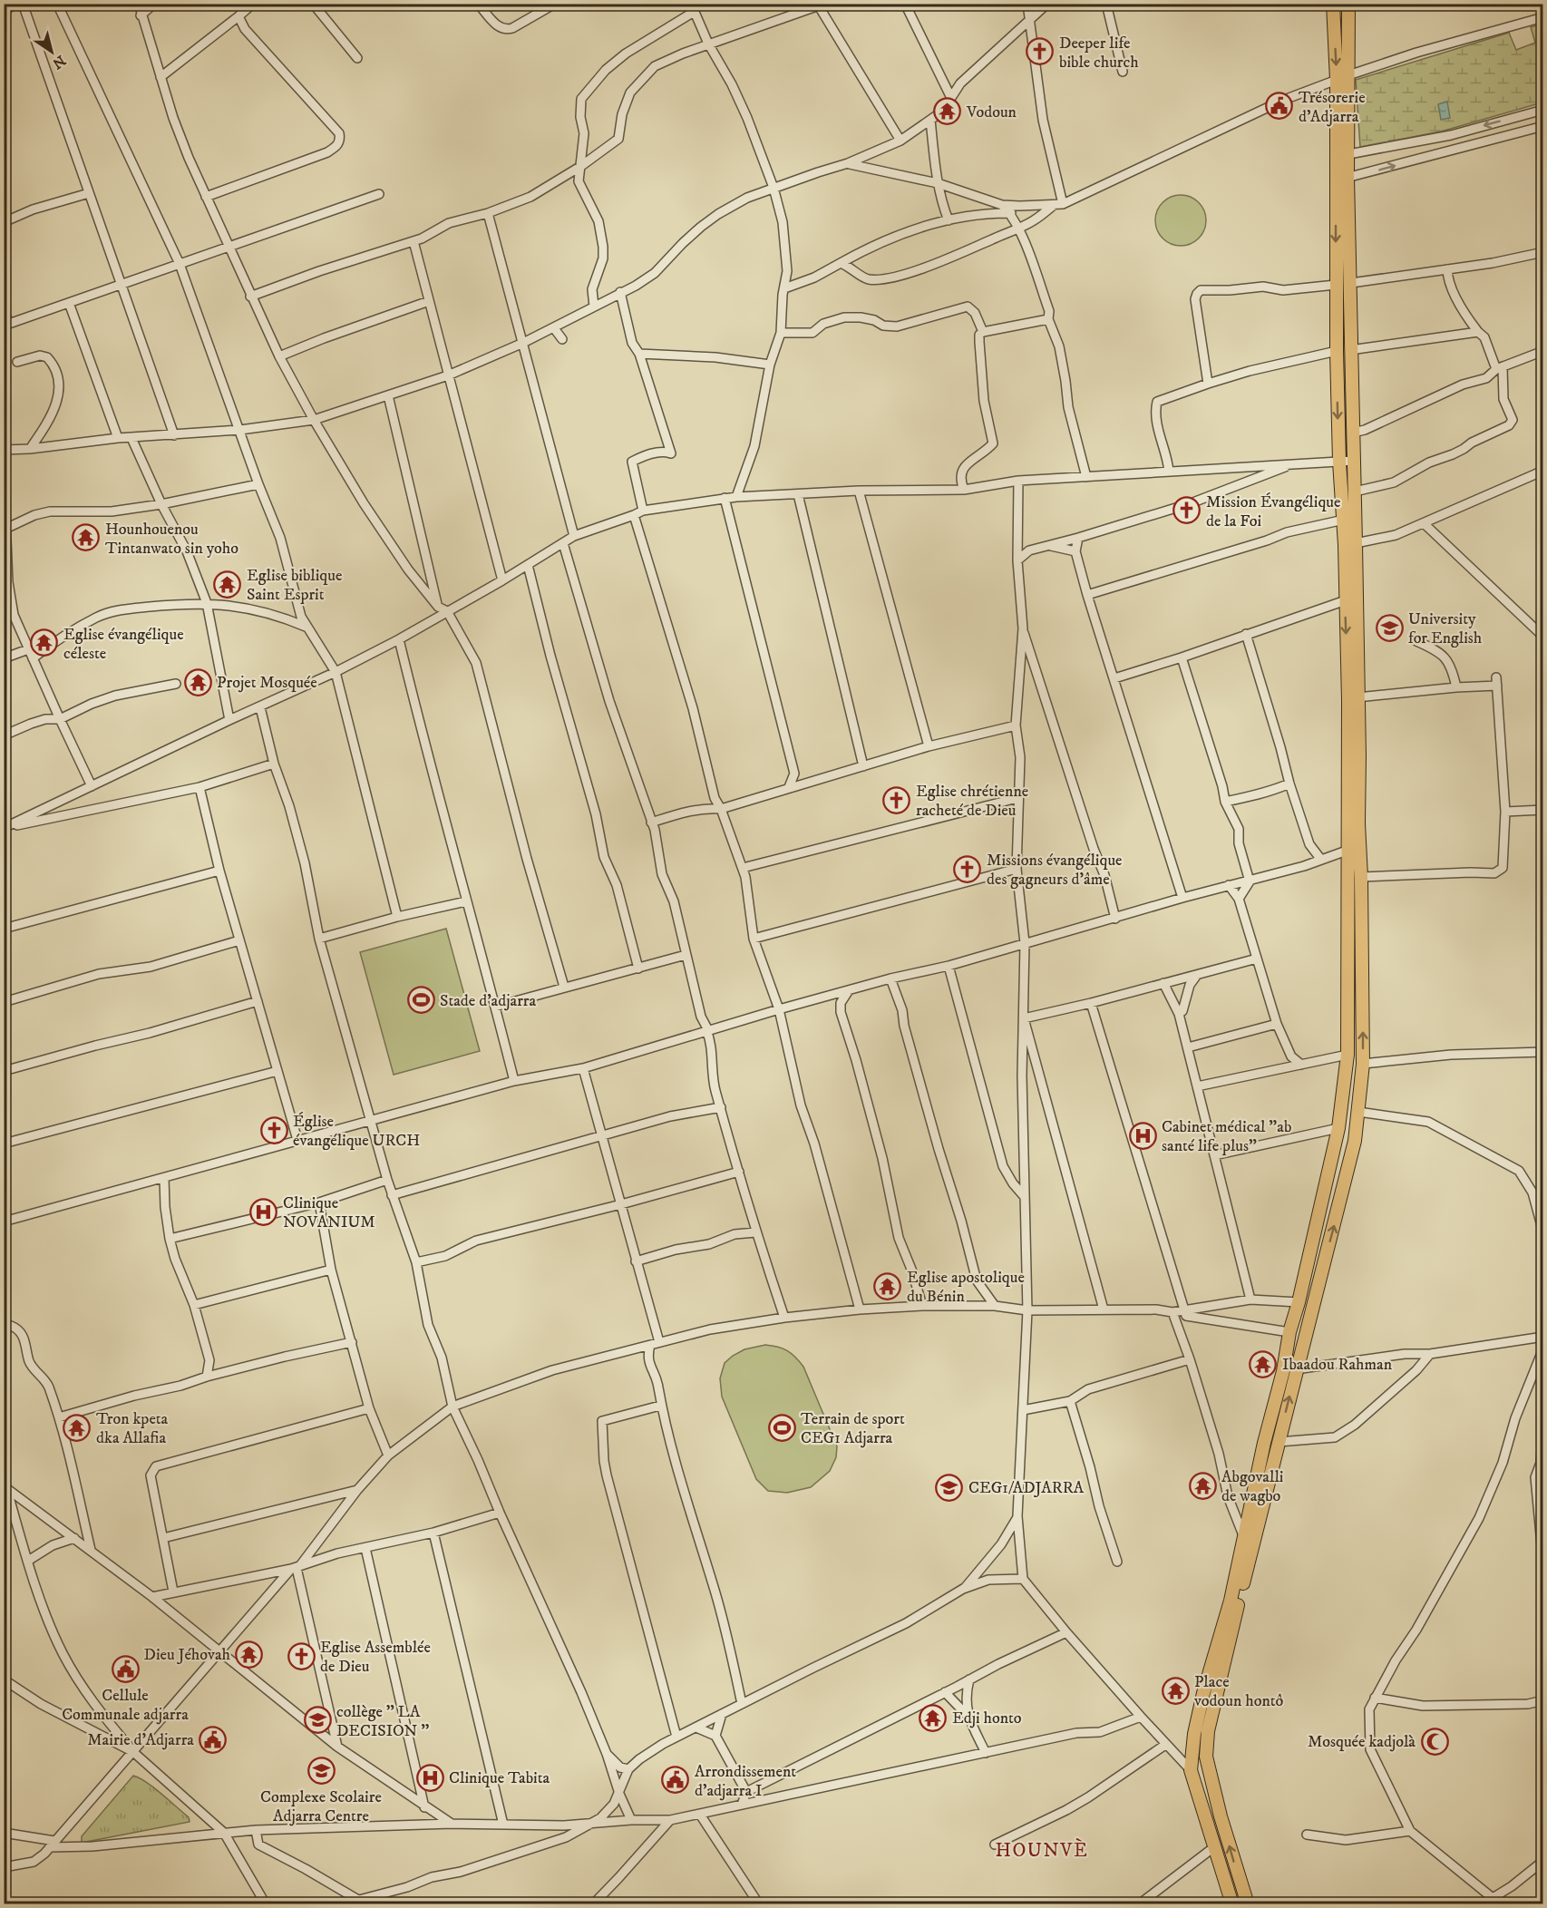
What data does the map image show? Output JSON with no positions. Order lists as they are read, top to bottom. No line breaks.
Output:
{"districts":["HOUNVÈ"],"places":{"church":["Deeper life bible church","Mission Évangélique de la Foi","Eglise chrétienne racheté de Dieu","Missions évangélique des gagneurs d'âme","Église évangélique URCH","Eglise Assemblée de Dieu"],"public building":["Trésorerie d'Adjarra","Cellule Communale adjarra","Mairie d'Adjarra","Arrondissement d'adjarra I"],"temple":["Vodoun","Hounhouenou Tintanwato sin yoho","Eglise biblique Saint Esprit","Eglise évangélique céleste","Projet Mosquée","Eglise apostolique du Bénin","Ibaadou Rahman","Tron kpeta dka Allafia","Abgovalli de wagbo","Dieu Jéhovah","Place vodoun hontô","Edji honto"],"school or university":["University for English","CEG1/ADJARRA","collège '' LA DECISION ''","Complexe Scolaire Adjarra Centre"],"sports":["Stade d'adjarra","Terrain de sport CEG1 Adjarra"],"hospital":["Cabinet médical \"ab santé life plus\"","Clinique NOVANIUM","Clinique Tabita"],"mosque":["Mosquée kadjolà"]},"north":"bottom right"}
